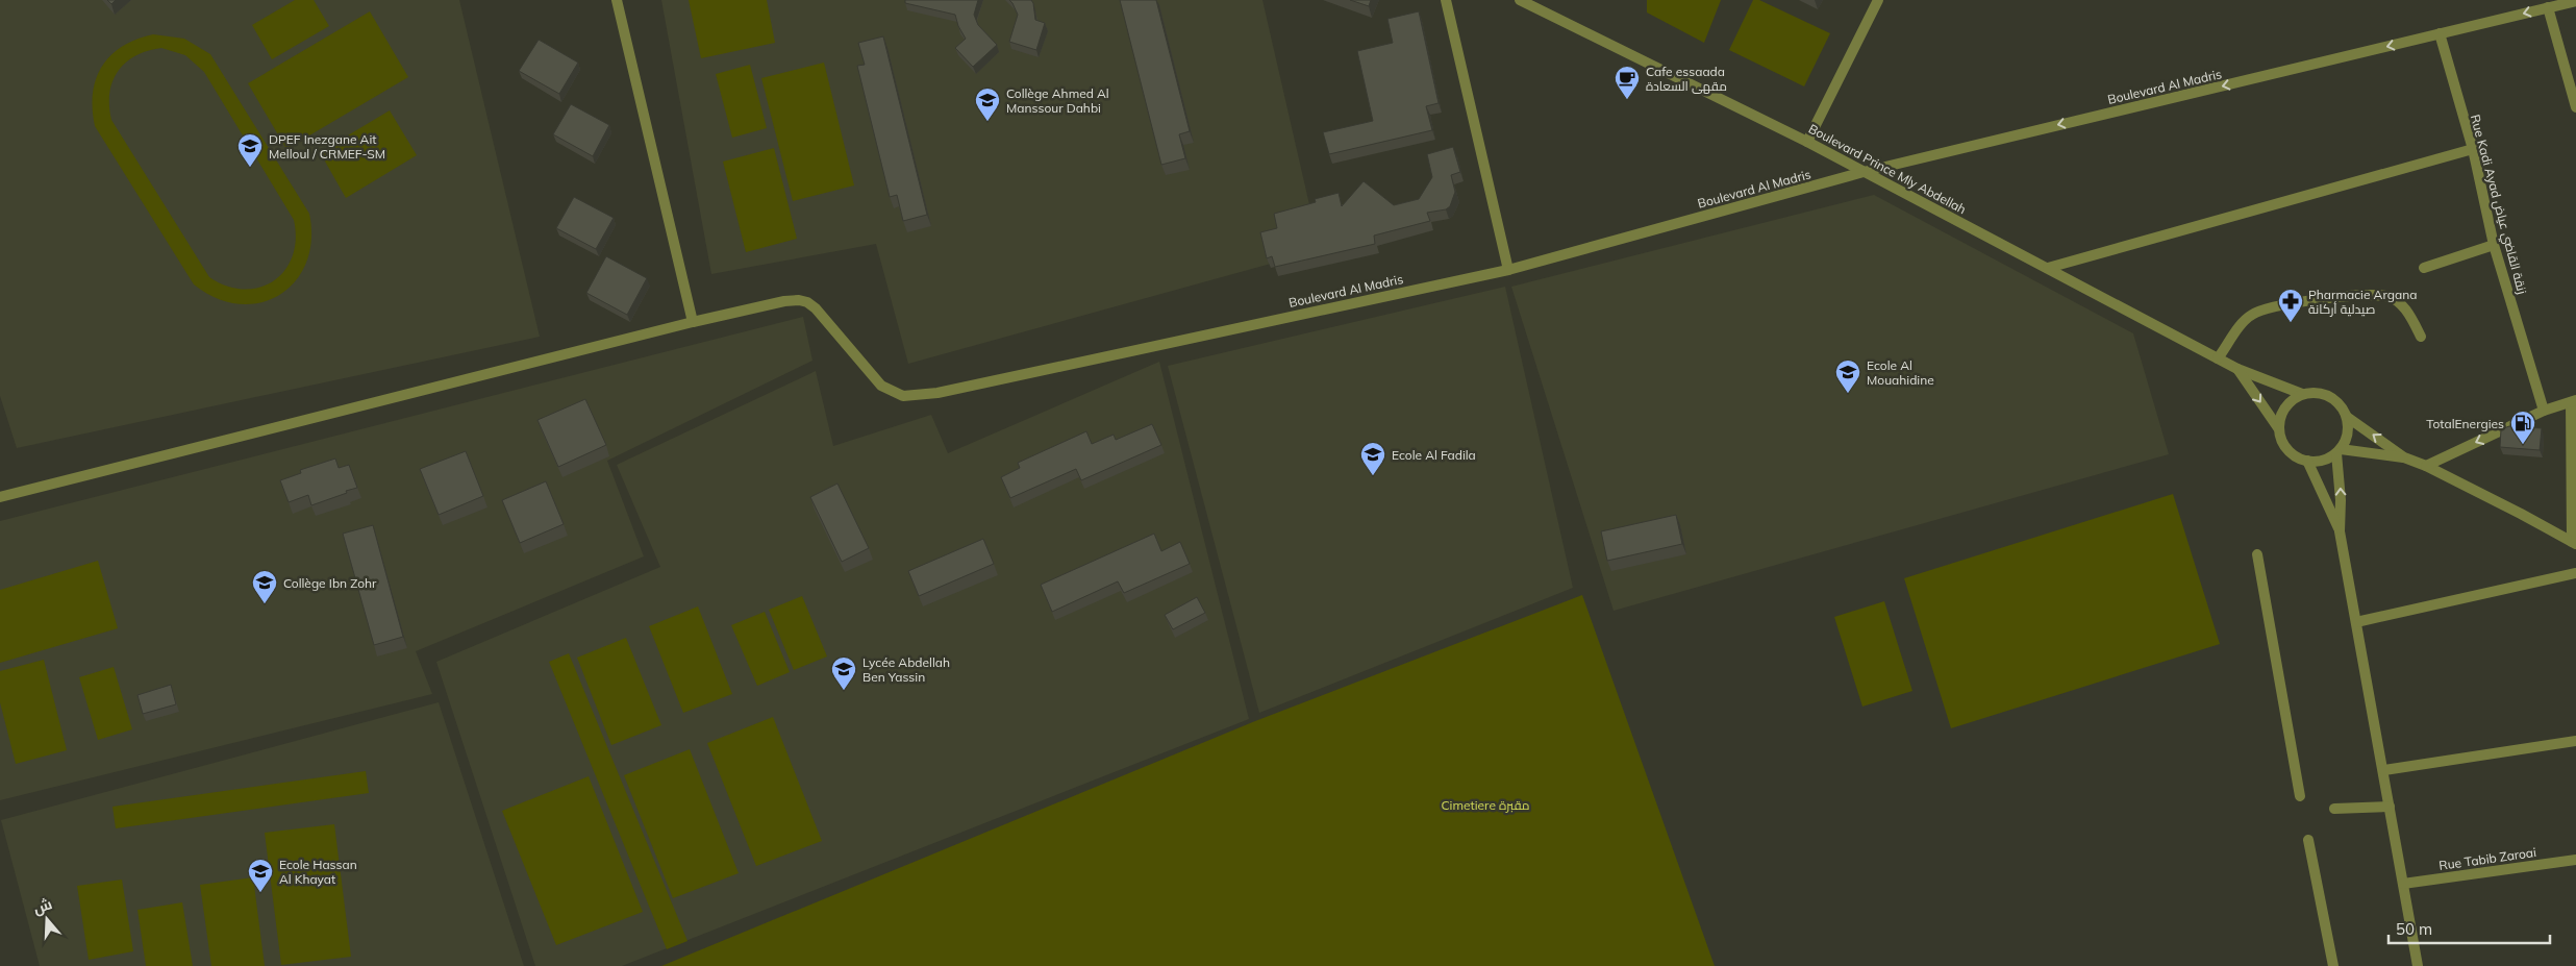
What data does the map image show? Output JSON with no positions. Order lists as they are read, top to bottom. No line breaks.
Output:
{"streets":{"street":["Boulevard Al Madris","Boulevard Prince Mly Abdellah","Rue Kadi Ayad زنقة القاضي عياض","Rue Tabib Zaroai"]},"crossings":[["Boulevard Al Madris","Boulevard Prince Mly Abdellah"],["Boulevard Al Madris","Rue Kadi Ayad زنقة القاضي عياض"]],"parks":["Cimetiere مقبرة"],"places":{"cafe":["Cafe essaada مقهى السعادة"],"school or university":["Collège Ahmed Al Manssour Dahbi","DPEF Inezgane Ait Melloul / CRMEF-SM","Ecole Al Mouahidine","Ecole Al Fadila","Collège Ibn Zohr","Lycée Abdellah Ben Yassin","Ecole Hassan Al Khayat"],"pharmacy":["Pharmacie Argana صيدلية أركانة"],"fuel station":["TotalEnergies"]},"scale_bar":"50 m","north":"top"}
